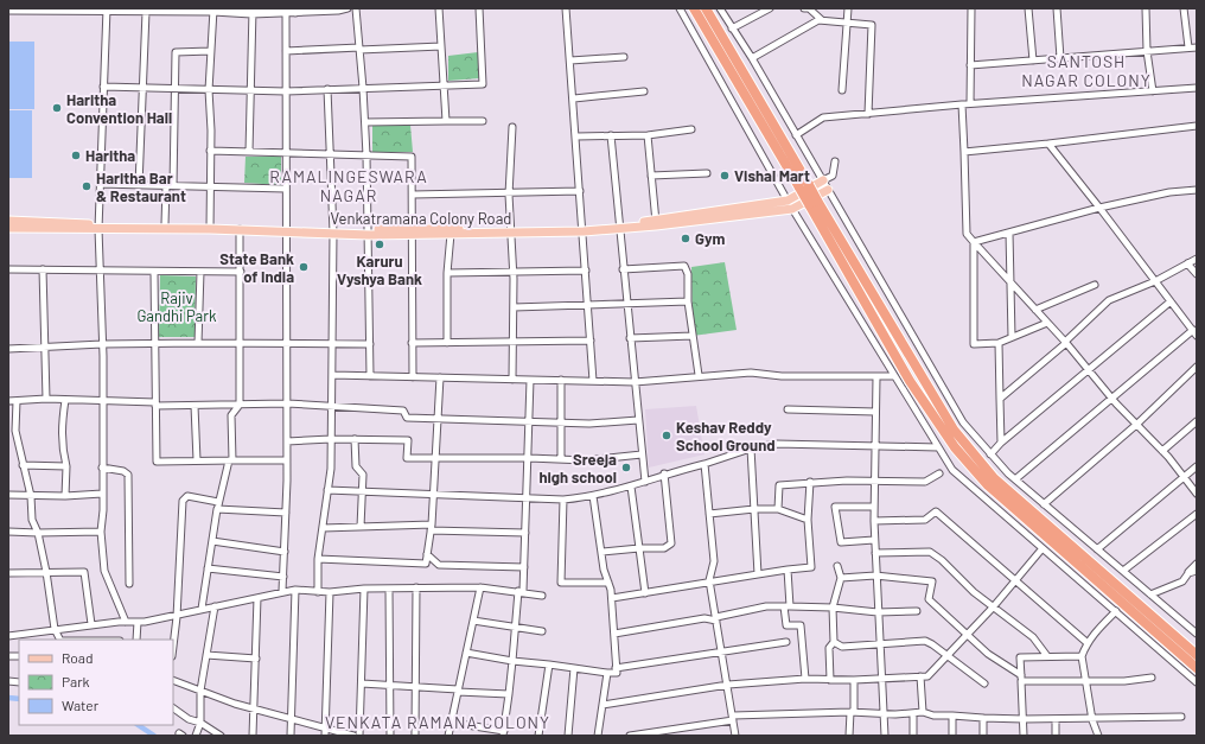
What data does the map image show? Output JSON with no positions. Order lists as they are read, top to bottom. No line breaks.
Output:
{"streets":{"main road":["Venkatramana Colony Road"]},"districts":["SANTOSH NAGAR COLONY","RAMALINGESWARA NAGAR","VENKATA RAMANA COLONY"],"parks":["Rajiv Gandhi Park"],"places":["Haritha Convention Hall","Haritha","Vishal Mart","Haritha Bar & Restaurant","Gym","Karuru Vyshya Bank","State Bank of India","Keshav Reddy School Ground","Sreeja high school"],"legend":["Road","Park","Water"]}
